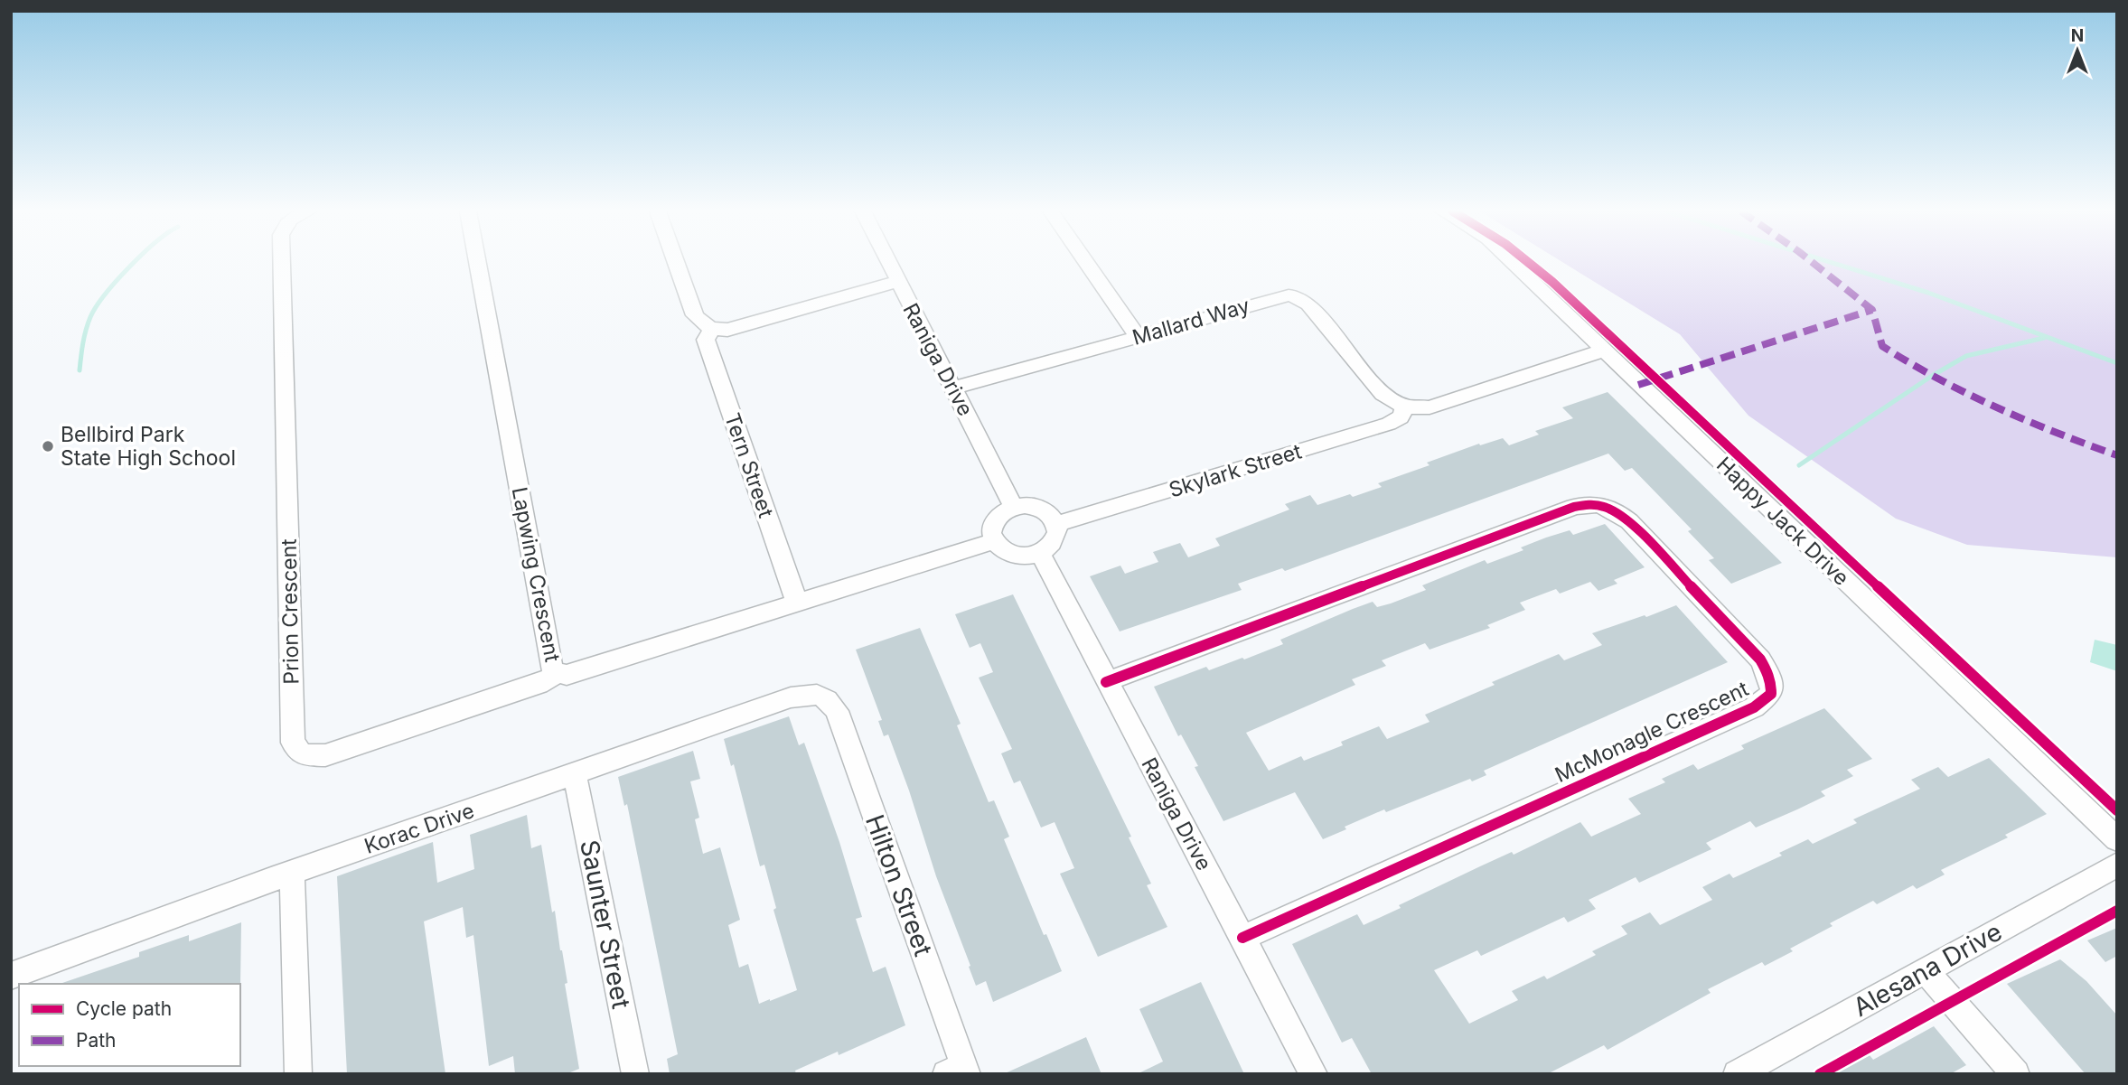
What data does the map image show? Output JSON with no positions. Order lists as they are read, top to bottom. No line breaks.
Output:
{"streets":{"street":["Mallard Way","Raniga Drive","Tern Street","Skylark Street","Happy Jack Drive","Lapwing Crescent","Prion Crescent","McMonagle Crescent","Korac Drive","Hilton Street","Saunter Street","Alesana Drive"]},"crossings":[["Mallard Way","Raniga Drive"],["Mallard Way","Skylark Street"],["Raniga Drive","Skylark Street"],["Raniga Drive","Lapwing Crescent"],["Raniga Drive","McMonagle Crescent"],["Tern Street","Lapwing Crescent"],["Skylark Street","Lapwing Crescent"],["Lapwing Crescent","Prion Crescent"],["Korac Drive","Hilton Street"],["Korac Drive","Saunter Street"]],"places":["Bellbird Park State High School"],"legend":["Cycle path","Path"],"north":"top"}
